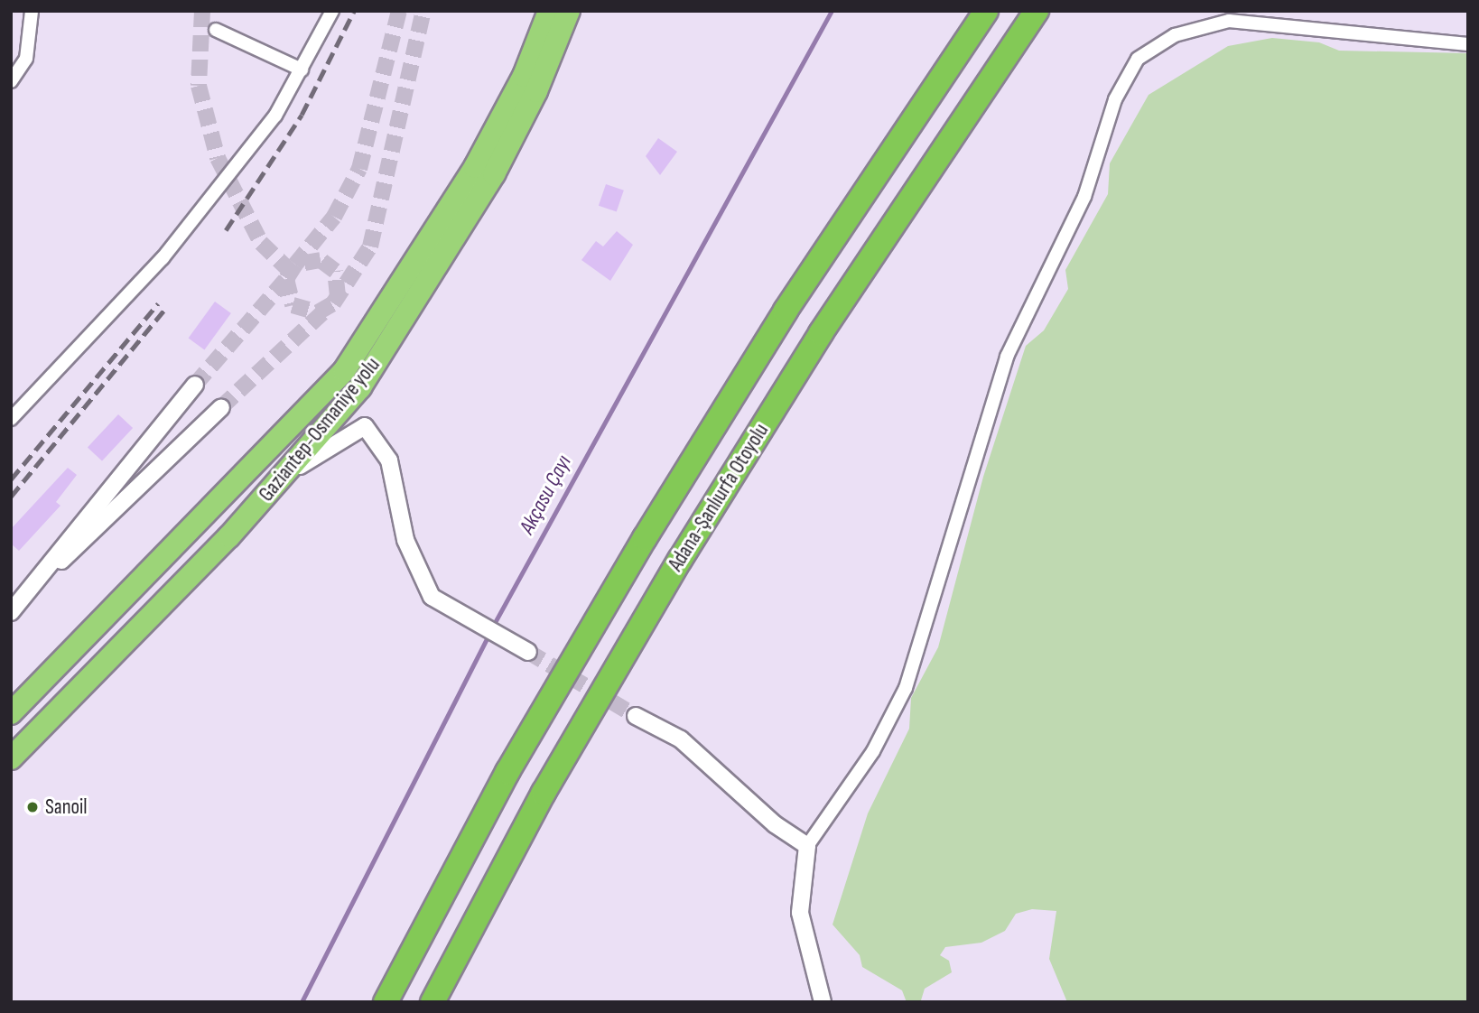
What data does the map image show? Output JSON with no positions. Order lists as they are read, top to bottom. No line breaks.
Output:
{"streets":{"highway":["Gaziantep-Osmaniye yolu","Adana-Şanlıurfa Otoyolu"]},"water":["Akçasu Çayı"],"places":["Sanoil"]}
